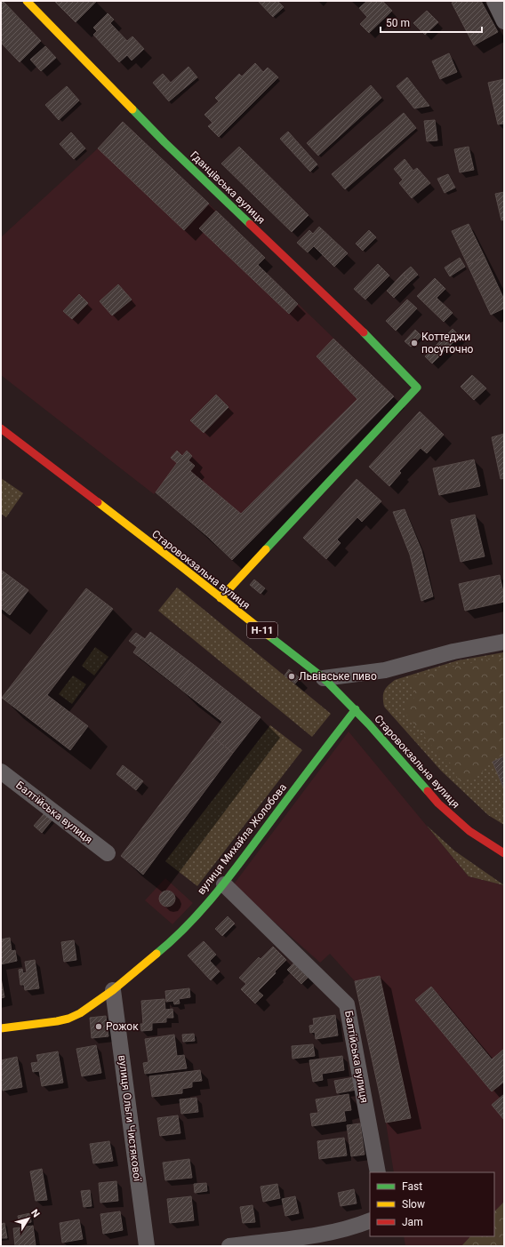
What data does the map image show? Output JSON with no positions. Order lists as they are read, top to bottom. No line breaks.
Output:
{"streets":{"street":["Гданцівська вулиця","Старовокзальна вулиця","Н-11","Балтійська вулиця","вулиця Михайла Жолобова","вулиця Ольги Чистякової"]},"crossings":[["Гданцівська вулиця","Старовокзальна вулиця"],["Старовокзальна вулиця","вулиця Михайла Жолобова"],["Балтійська вулиця","вулиця Михайла Жолобова"],["вулиця Михайла Жолобова","вулиця Ольги Чистякової"]],"places":["Коттеджи посуточно","Львівське пиво","Рожок"],"legend":["Fast","Slow","Jam"],"scale_bar":"50 m","north":"top right"}
